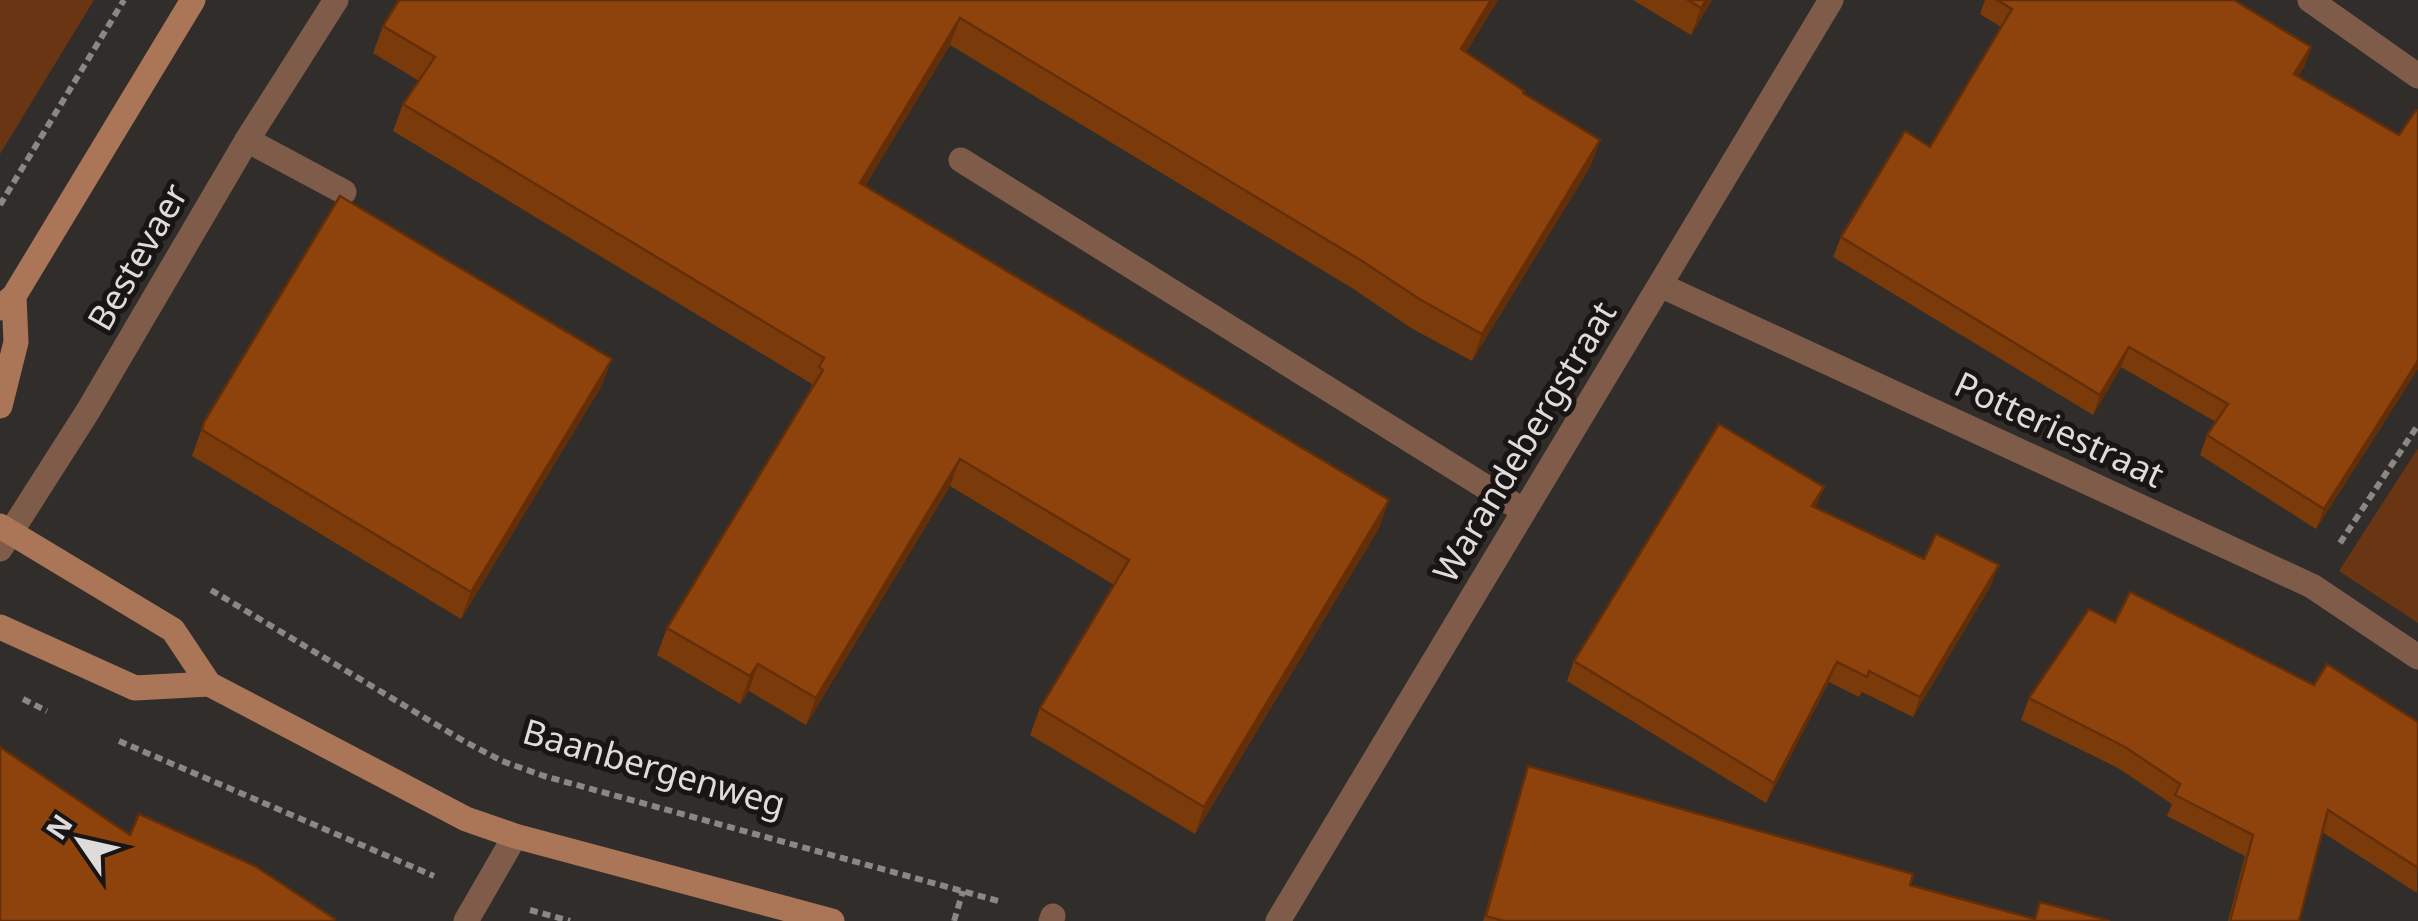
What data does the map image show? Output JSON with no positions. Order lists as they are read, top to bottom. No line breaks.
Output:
{"streets":{"street":["Bestevaer","Potteriestraat","Warandebergstraat"],"path":["Baanbergenweg"]},"crossings":[["Potteriestraat","Warandebergstraat"]],"north":"top left"}
